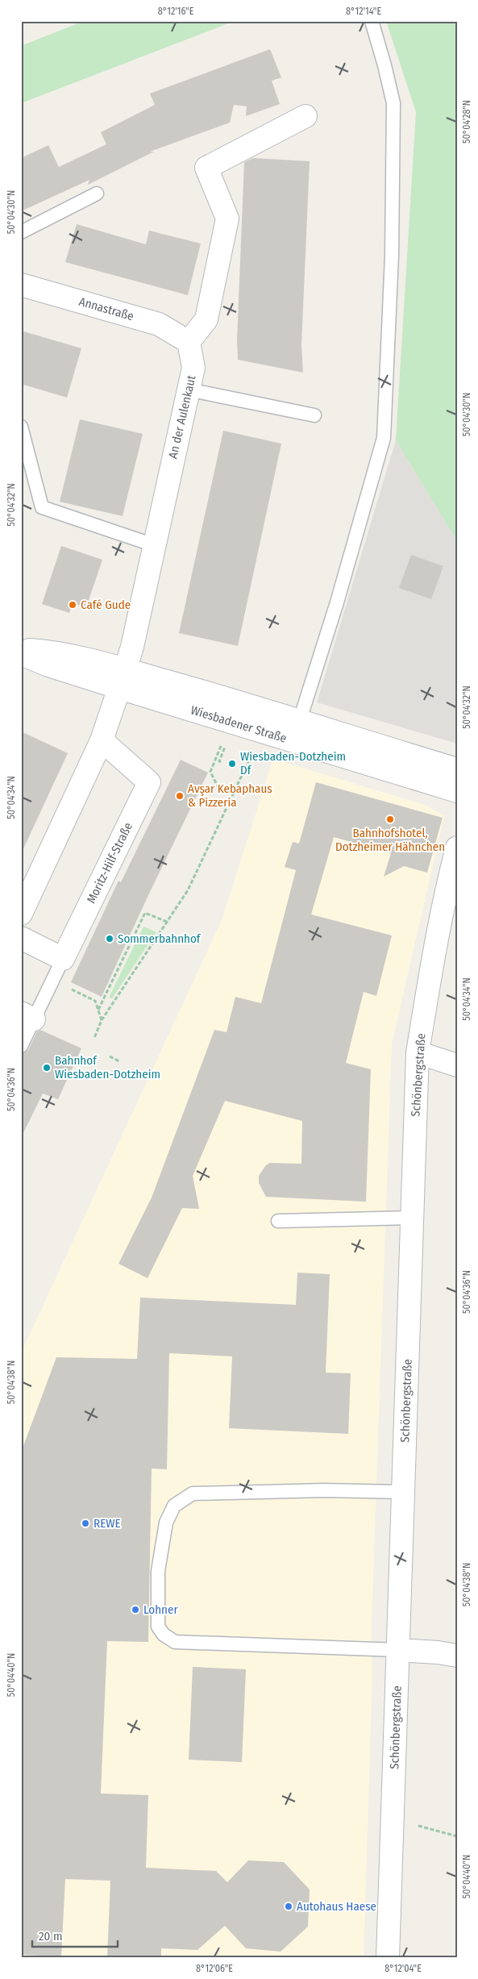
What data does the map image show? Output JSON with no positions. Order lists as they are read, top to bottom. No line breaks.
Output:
{"streets":{"street":["Annastraße","An der Aulenkaut","Wiesbadener Straße","Moritz-Hilf-Straße","Schönbergstraße"]},"crossings":[["Annastraße","An der Aulenkaut"],["An der Aulenkaut","Wiesbadener Straße"]],"places":["Café Gude","Wiesbaden-Dotzheim Df","Avşar Kebaphaus & Pizzeria","Bahnhofshotel, Dotzheimer Hähnchen","Sommerbahnhof","Bahnhof Wiesbaden-Dotzheim","REWE","Lohner","Autohaus Haese"],"scale_bar":"20 m","coordinates":["8°12'16\"E","8°12'14\"E","50°04'28\"N","50°04'30\"N","50°04'32\"N","50°04'34\"N","50°04'36\"N","50°04'38\"N","50°04'40\"N","8°12'06\"E","8°12'04\"E"]}
